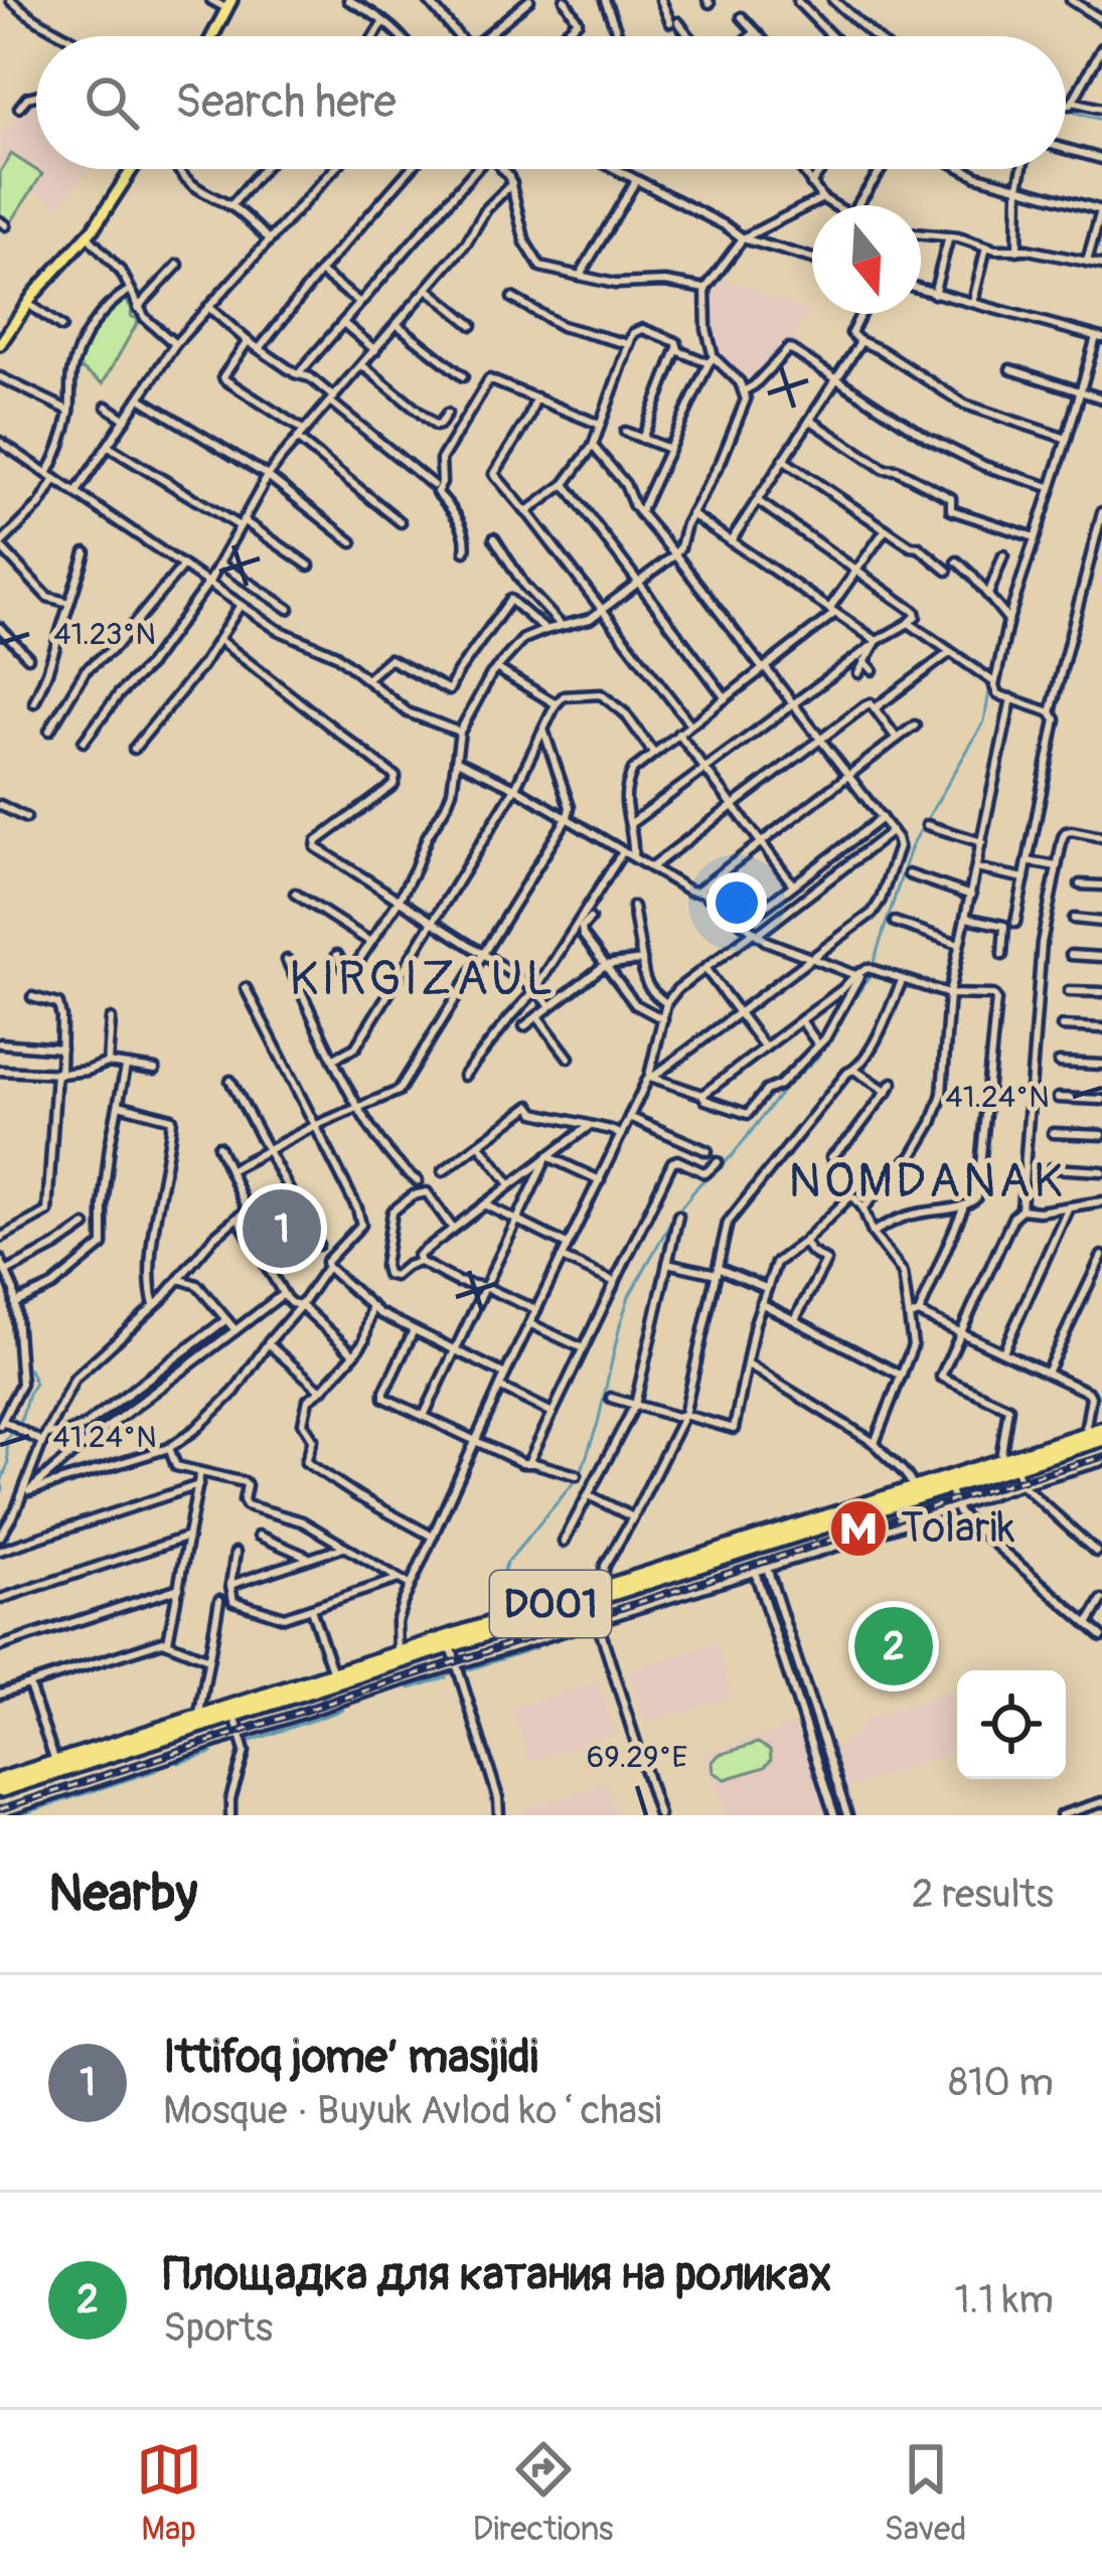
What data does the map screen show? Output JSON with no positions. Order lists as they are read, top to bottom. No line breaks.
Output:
{"streets":{"highway":["D001"]},"districts":["KIRGIZAUL","NOMDANAK"],"places":{"metro station":["Tolarik"]},"north":"bottom","page":{"search":"Search here","pins":["1","2"],"heading":["Nearby","2 results"],"list":[{"mark":"1","name":"Ittifoq jome’ masjidi","note":"Mosque · Buyuk Avlod koʻchasi","value":"810 m"},{"mark":"2","name":"Площадка для катания на роликах","note":"Sports","value":"1.1 km"}],"nav":["Map","Directions","Saved"]},"coordinates":["41.23°N","41.24°N","69.29°E"]}
